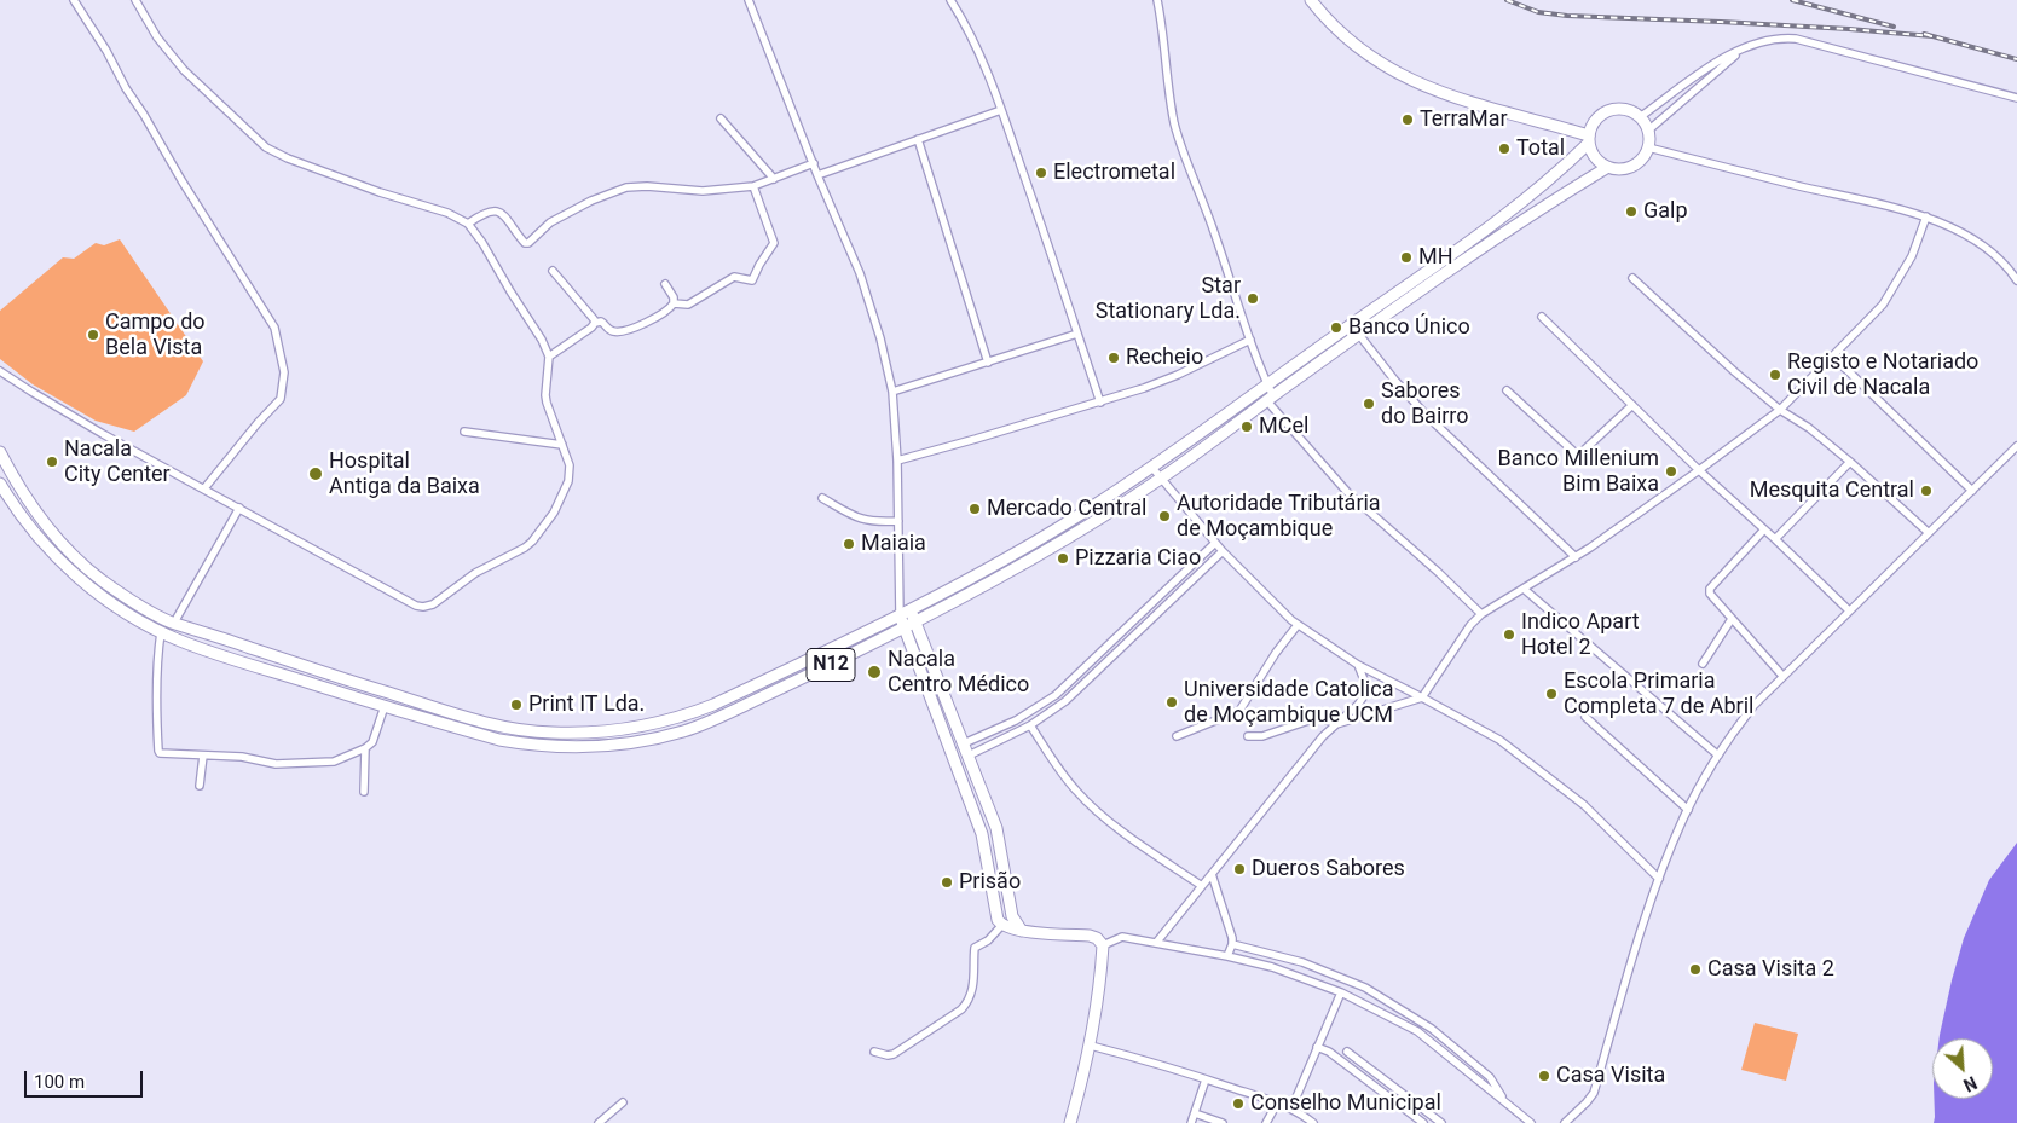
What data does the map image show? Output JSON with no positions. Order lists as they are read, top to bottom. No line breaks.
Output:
{"streets":{"main road":["N12"]},"places":["TerraMar","Total","Electrometal","Galp","MH","Star Stationary Lda.","Banco Único","Campo do Bela Vista","Recheio","Registo e Notariado Civil de Nacala","Sabores do Bairro","MCel","Nacala City Center","Banco Millenium Bim Baixa","Hospital Antiga da Baixa","Mesquita Central","Mercado Central","Autoridade Tributária de Moçambique","Maiaia","Pizzaria Ciao","Indico Apart Hotel 2","Nacala Centro Médico","Escola Primaria Completa 7 de Abril","Universidade Catolica de Moçambique UCM","Print IT Lda.","Dueros Sabores","Prisão","Casa Visita 2","Casa Visita","Conselho Municipal"],"scale_bar":"100 m","north":"bottom right"}
